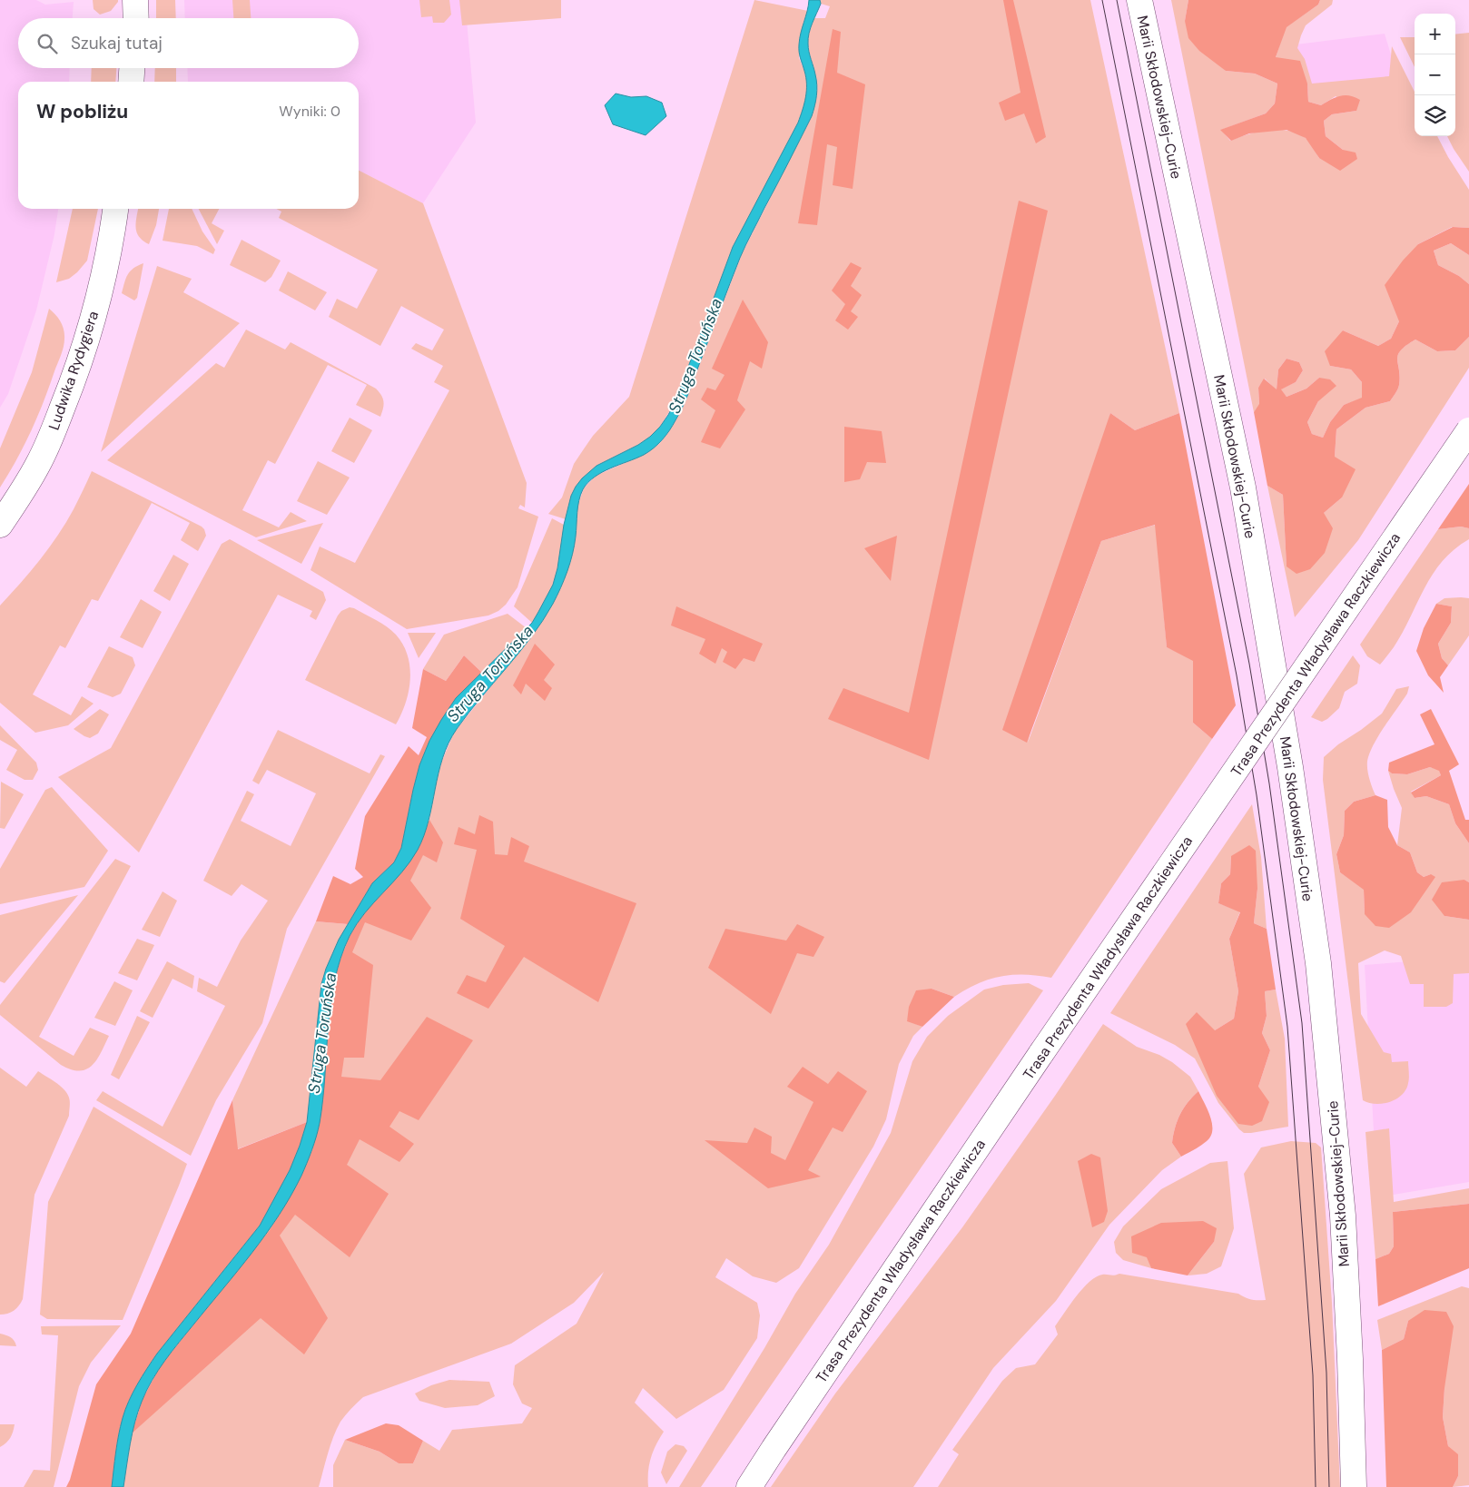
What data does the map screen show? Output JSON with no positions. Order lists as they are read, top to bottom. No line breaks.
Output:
{"streets":{"street":["Marii Skłodowskiej-Curie","Ludwika Rydygiera","Trasa Prezydenta Władysława Raczkiewicza"]},"water":["Struga Toruńska"],"page":{"map_buttons":["+","−"],"search":"Szukaj tutaj","heading":["W pobliżu","Wyniki: 0"]}}
